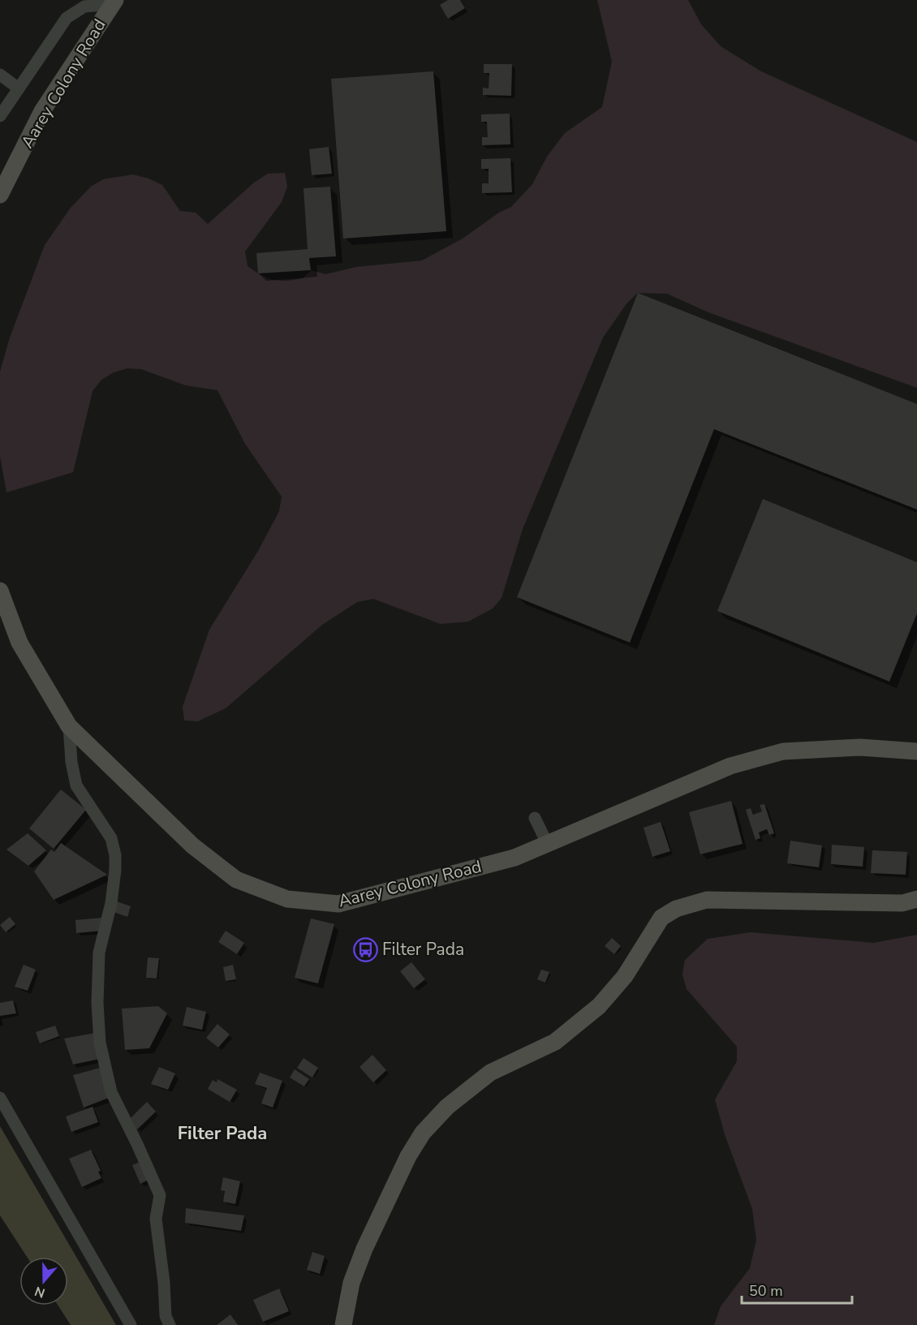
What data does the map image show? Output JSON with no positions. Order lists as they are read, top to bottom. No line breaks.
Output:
{"streets":{"main road":["Aarey Colony Road"]},"districts":["Filter Pada"],"places":{"bus stop":["Filter Pada"]},"scale_bar":"50 m","north":"bottom"}
